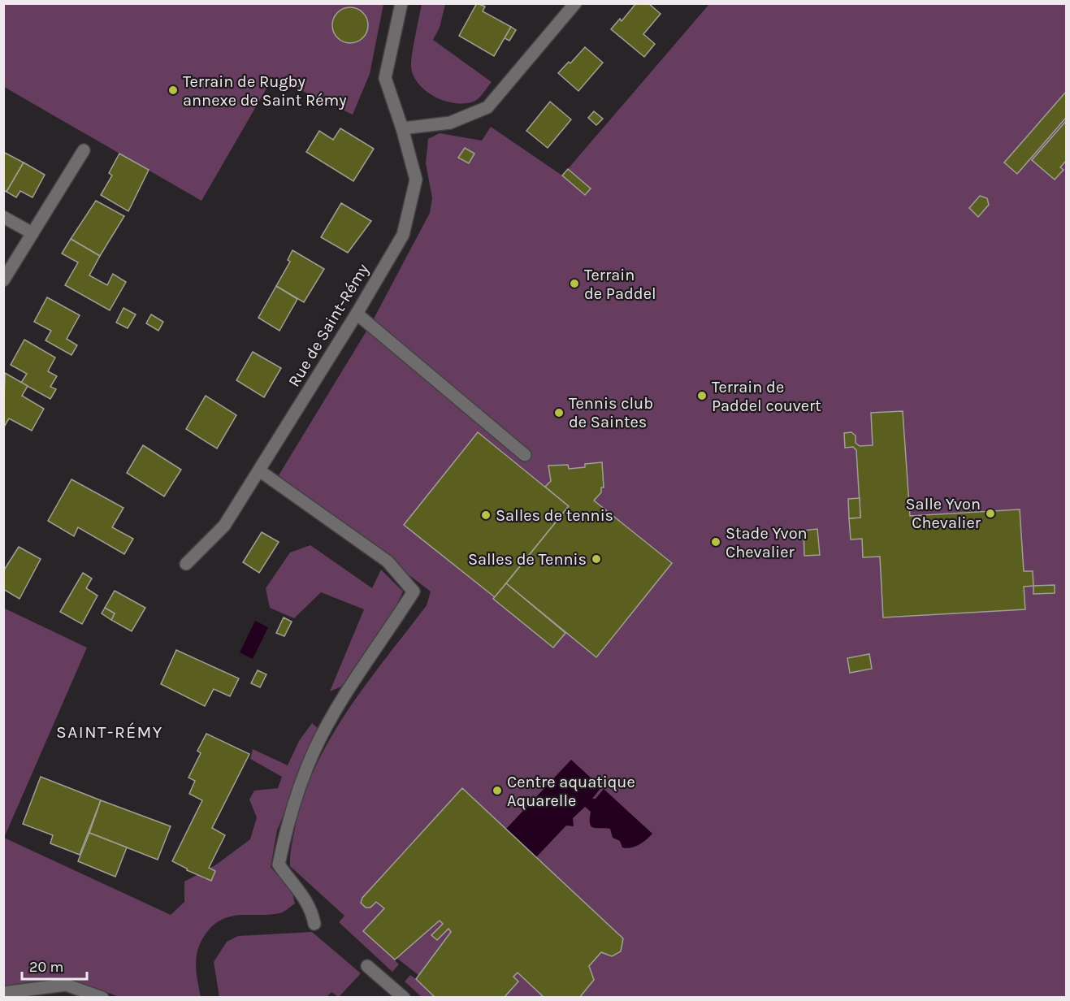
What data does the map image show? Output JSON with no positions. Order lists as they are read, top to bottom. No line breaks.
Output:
{"streets":{"street":["Rue de Saint-Rémy"]},"districts":["SAINT-RÉMY"],"places":["Terrain de Rugby annexe de Saint Rémy","Terrain de Paddel","Terrain de Paddel couvert","Tennis club de Saintes","Salle Yvon Chevalier","Salles de tennis","Stade Yvon Chevalier","Salles de Tennis","Centre aquatique Aquarelle"],"scale_bar":"20 m"}
